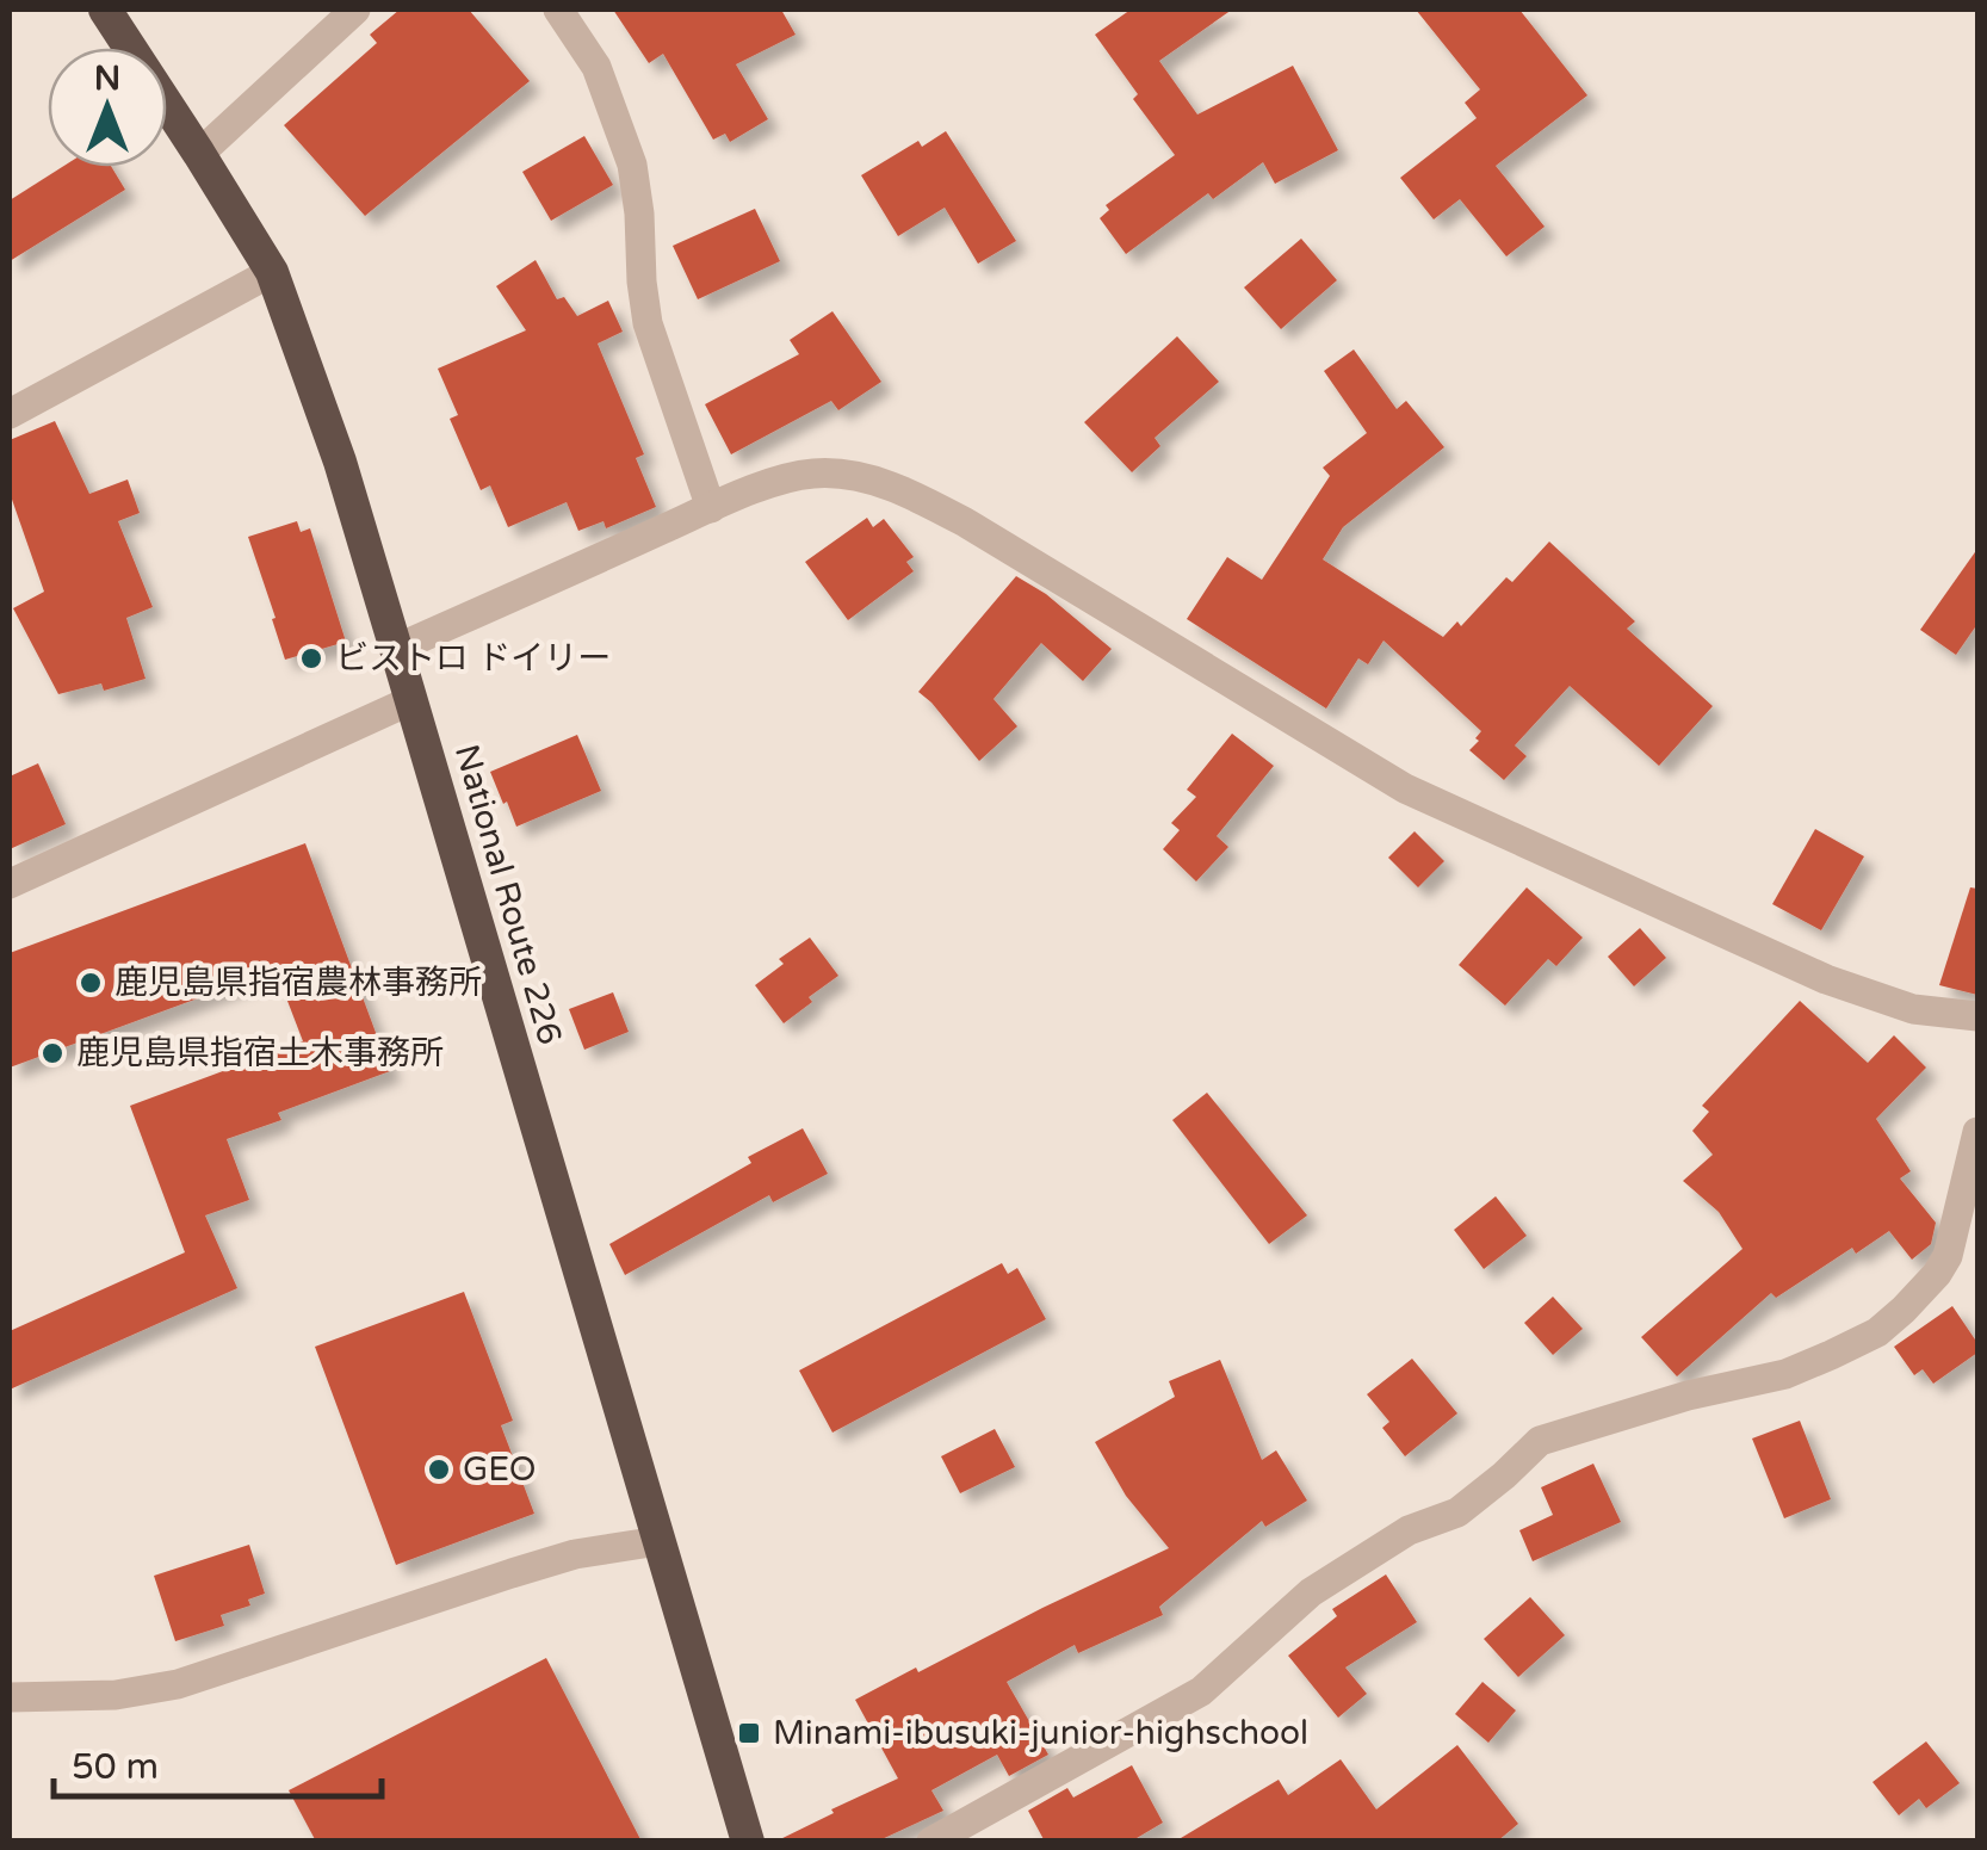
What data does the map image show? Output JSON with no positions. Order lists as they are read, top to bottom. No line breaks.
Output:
{"streets":{"highway":["National Route 226"]},"places":{"other":["ビストロ ドイリー","鹿児島県指宿農林事務所","鹿児島県指宿土木事務所","GEO"],"transit":["Minami-ibusuki-junior-highschool"]},"scale_bar":"50 m","north":"top"}
